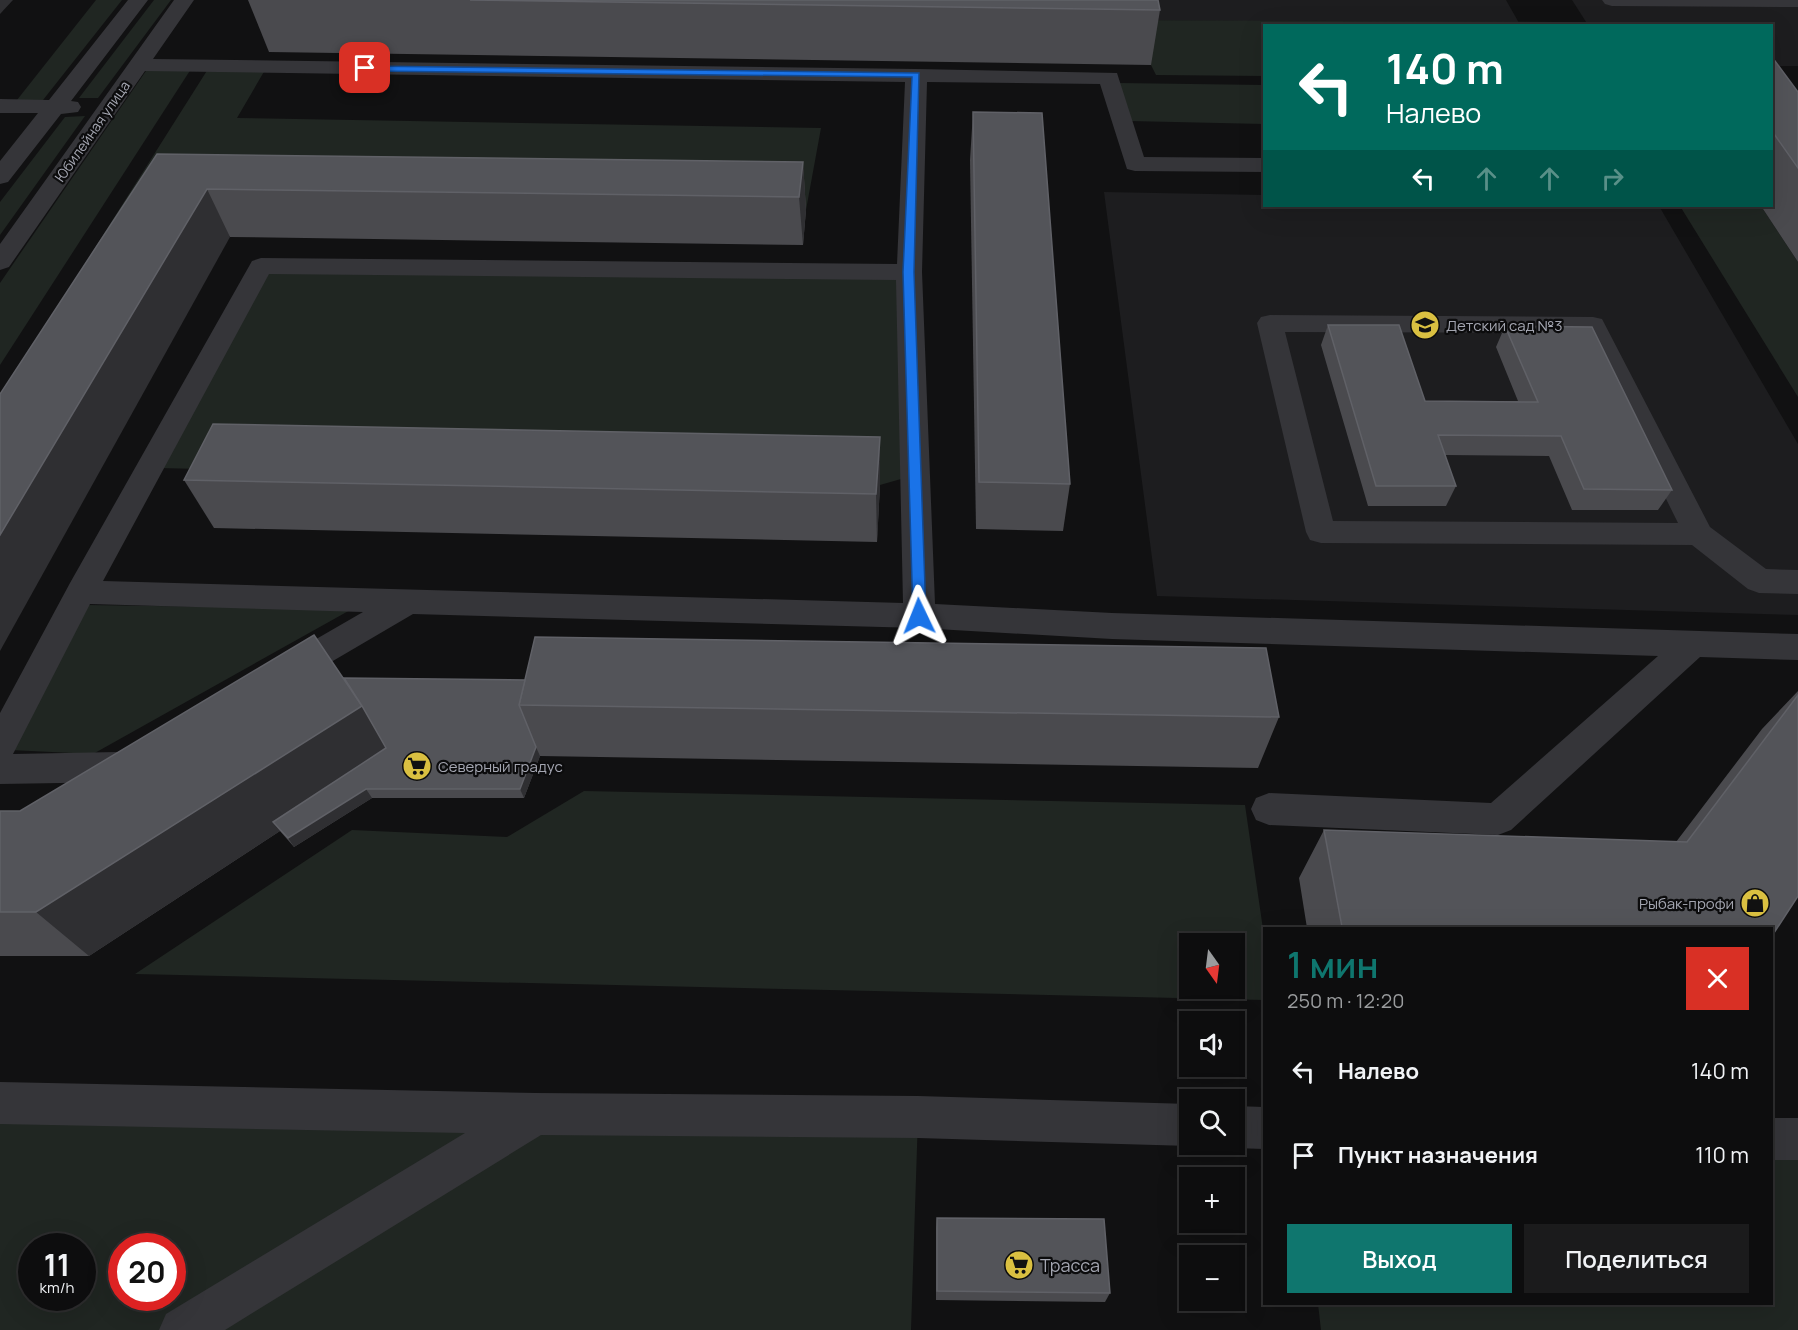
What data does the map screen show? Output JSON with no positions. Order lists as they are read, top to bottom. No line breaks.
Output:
{"streets":{"street":["Юбилейная улица"]},"places":{"school or university":["Детский сад №3"],"supermarket":["Северный градус","Трасса"],"shop":["Рыбак-профи"]},"north":"bottom","page":{"turn":["140 m","Налево"],"heading":["1 мин","250 m · 12:20"],"map_buttons":["+","−"],"list":[{"name":"Налево","value":"140 m"},{"name":"Пункт назначения","value":"110 m"}],"buttons":["Выход","Поделиться"],"speed":"11 km/h","limit":"20"}}
